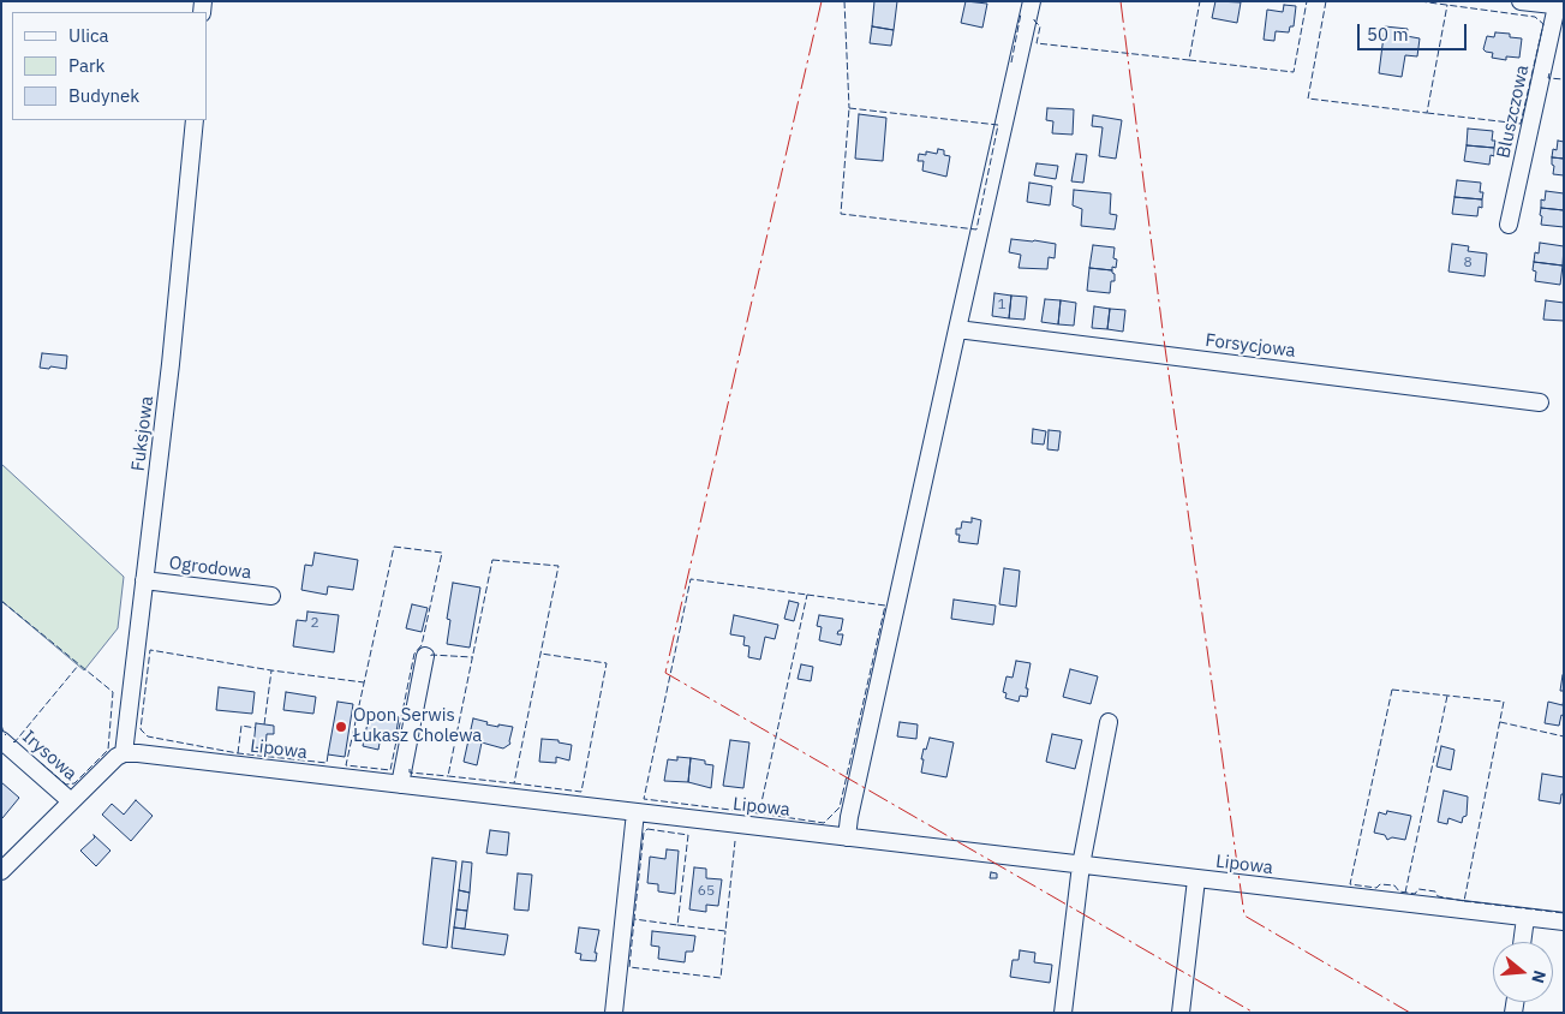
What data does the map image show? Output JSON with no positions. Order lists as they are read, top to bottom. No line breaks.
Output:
{"streets":{"street":["Bluszczowa","Forsycjowa","Fuksjowa","Ogrodowa","Lipowa","Irysowa"]},"crossings":[["Fuksjowa","Ogrodowa"],["Fuksjowa","Lipowa"]],"places":["Opon Serwis Łukasz Cholewa"],"house_numbers":["8","1","2","65"],"legend":["Ulica","Park","Budynek"],"scale_bar":"50 m","north":"right"}
